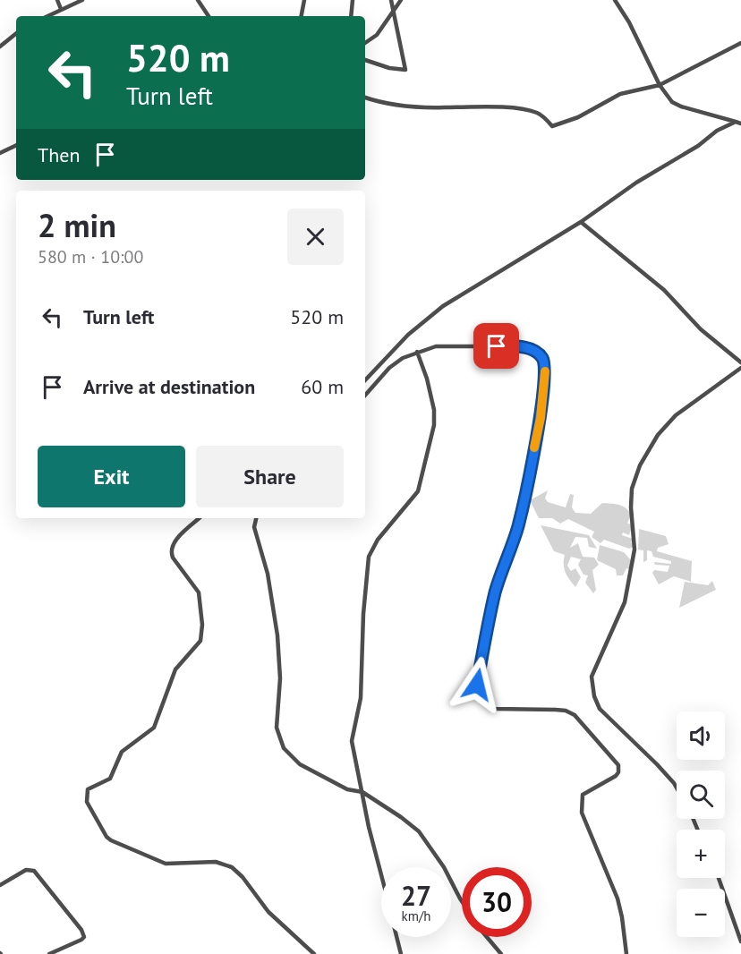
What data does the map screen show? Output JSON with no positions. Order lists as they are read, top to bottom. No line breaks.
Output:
{"page":{"turn":["520 m","Turn left"],"then":"Then","heading":["2 min","580 m · 10:00"],"list":[{"name":"Turn left","value":"520 m"},{"name":"Arrive at destination","value":"60 m"}],"buttons":["Exit","Share"],"map_buttons":["+","−"],"speed":"27 km/h","limit":"30"}}
